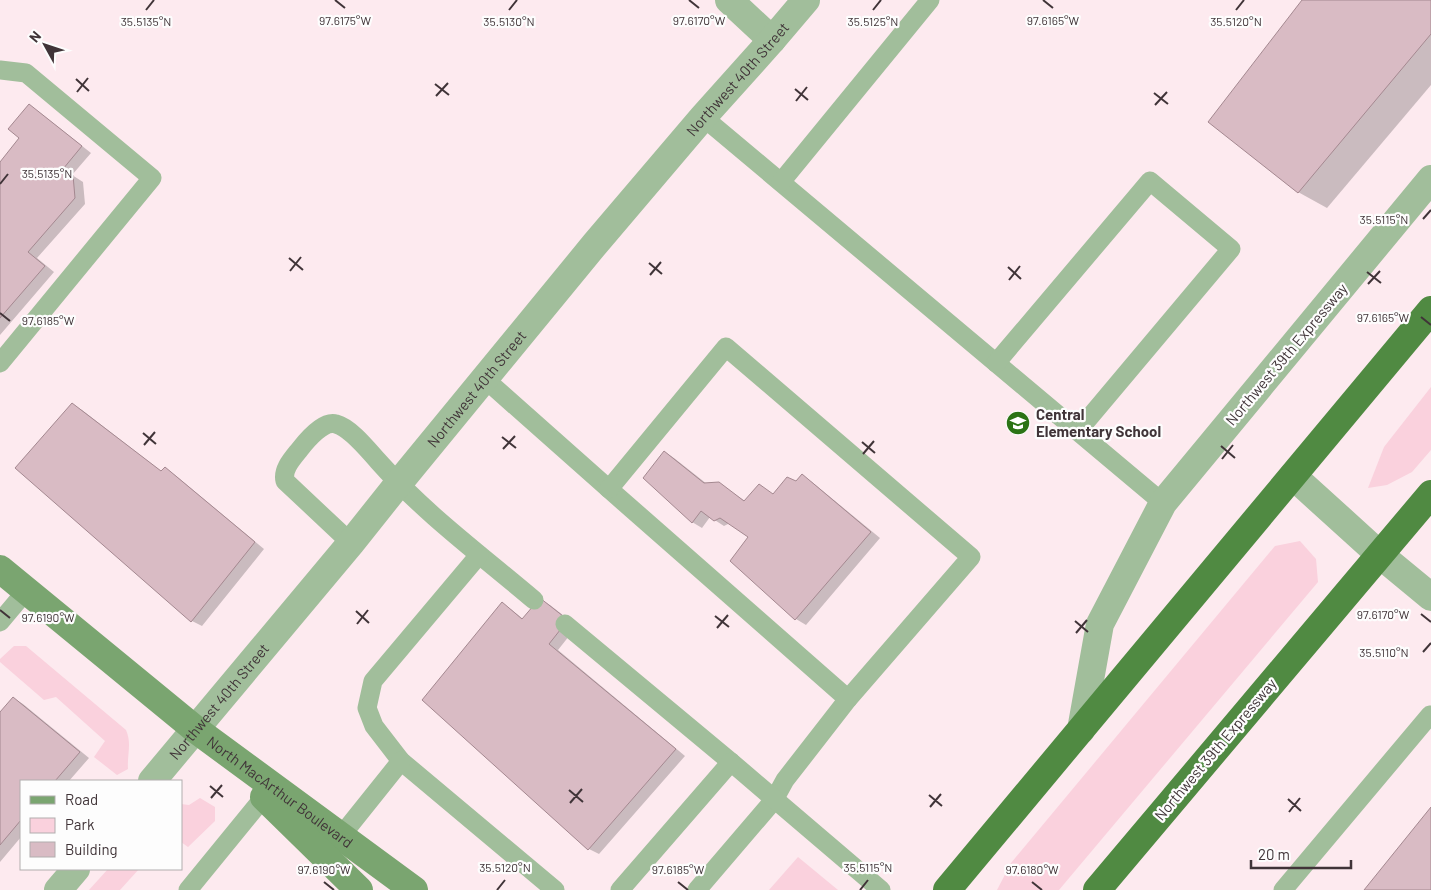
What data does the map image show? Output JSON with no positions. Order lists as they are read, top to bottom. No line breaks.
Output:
{"streets":{"highway":["Northwest 39th Expressway"],"main road":["North MacArthur Boulevard"],"street":["Northwest 40th Street"]},"crossings":[["Northwest 40th Street","North MacArthur Boulevard"]],"places":{"school or university":["Central Elementary School"]},"legend":["Road","Park","Building"],"scale_bar":"20 m","north":"top left","coordinates":["97.6170°W","97.6175°W","97.6165°W","35.5135°N","35.5130°N","35.5125°N","35.5120°N","35.5115°N","97.6185°W","97.6190°W","35.5110°N","97.6180°W"]}
